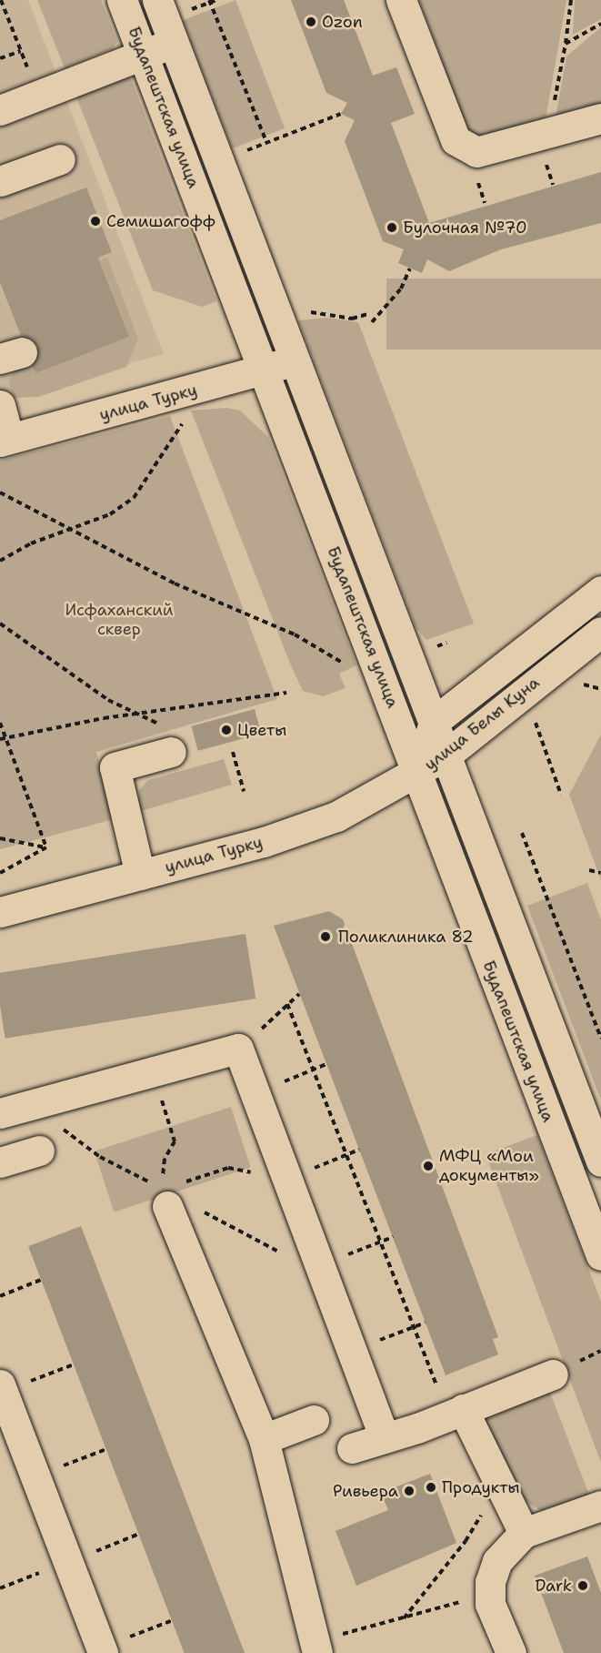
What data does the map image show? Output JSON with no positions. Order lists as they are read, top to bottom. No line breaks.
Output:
{"streets":{"street":["Будапештская улица","улица Турку","улица Белы Куна"]},"crossings":[["Будапештская улица","улица Турку"],["Будапештская улица","улица Белы Куна"],["улица Турку","улица Белы Куна"]],"parks":["Исфаханский сквер"],"places":["Ozon","Семишагофф","Булочная №70","Цветы","Поликлиника 82","МФЦ «Мои документы»","Продукты","Ривьера","Dark"]}
